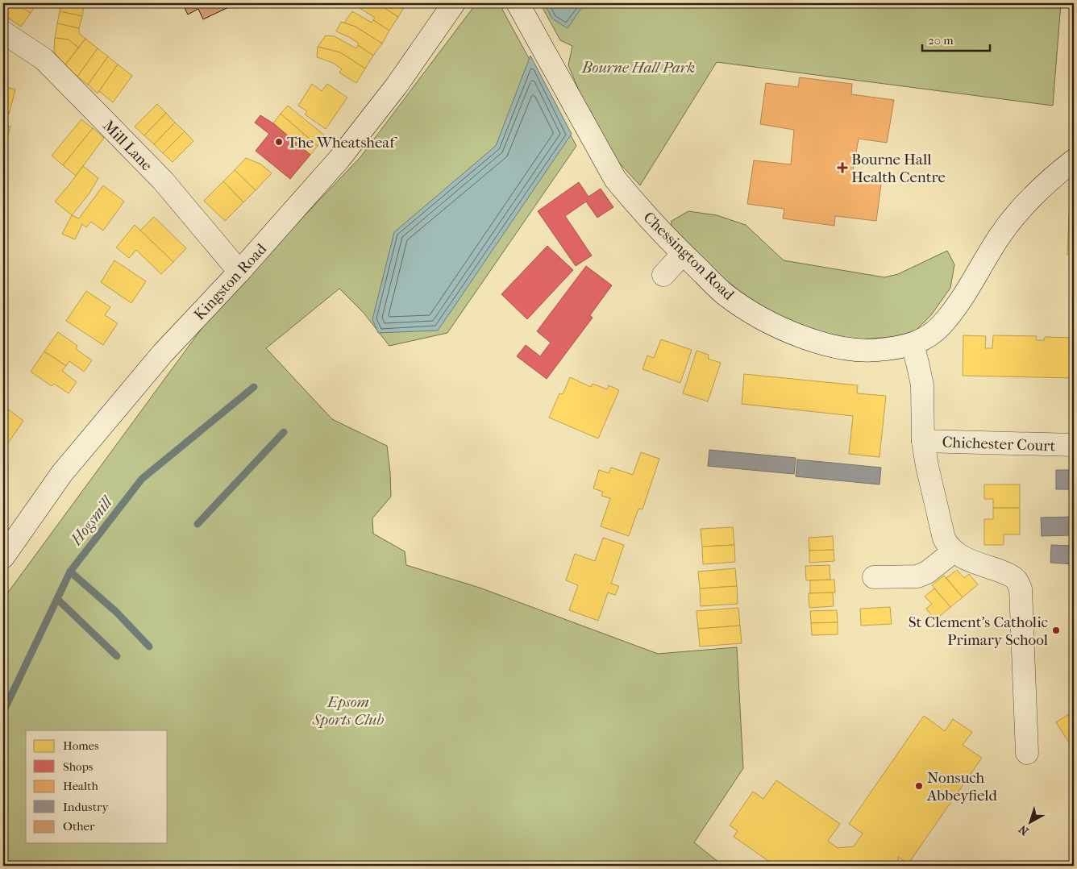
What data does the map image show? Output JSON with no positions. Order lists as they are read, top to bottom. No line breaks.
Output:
{"streets":{"street":["Mill Lane","Chessington Road","Kingston Road","Chichester Court"]},"crossings":[["Mill Lane","Kingston Road"]],"water":["Hogsmill"],"parks":["Bourne Hall Park","Epsom Sports Club"],"places":{"other":["The Wheatsheaf","St Clement's Catholic Primary School","Nonsuch Abbeyfield"],"health":["Bourne Hall Health Centre"]},"legend":["Homes","Shops","Health","Industry","Other"],"scale_bar":"20 m","north":"bottom left"}
